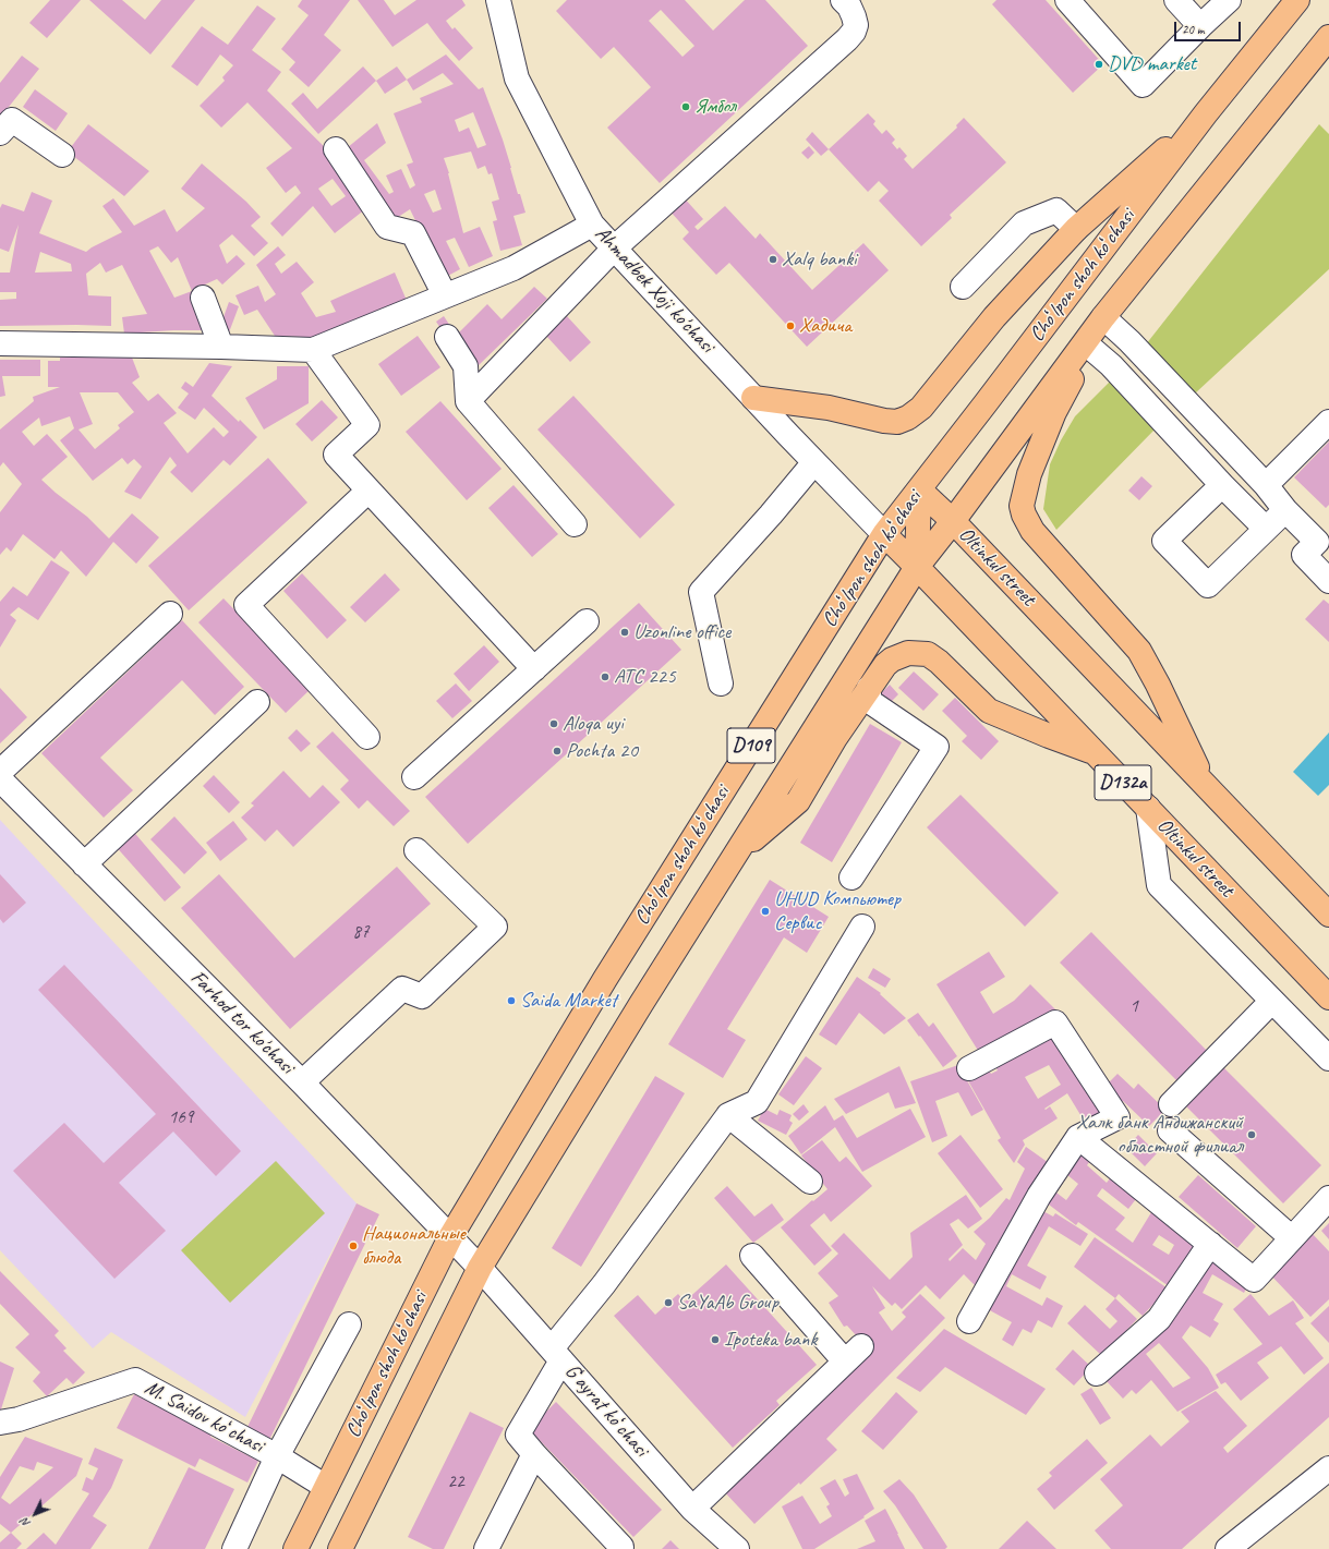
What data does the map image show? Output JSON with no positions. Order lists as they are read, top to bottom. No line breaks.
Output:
{"streets":{"main road":["Choʻlpon shoh koʻchasi","Oltinkul street","D109","D132a"],"street":["Ahmadbek Xoji ko'chasi","Farhod tor ko'chasi","Gʻayrat koʻchasi","M. Saidov koʻchasi"]},"crossings":[["Choʻlpon shoh koʻchasi","Ahmadbek Xoji ko'chasi"],["Choʻlpon shoh koʻchasi","Oltinkul street"],["Choʻlpon shoh koʻchasi","Farhod tor ko'chasi"],["Choʻlpon shoh koʻchasi","Gʻayrat koʻchasi"],["Choʻlpon shoh koʻchasi","M. Saidov koʻchasi"],["Ahmadbek Xoji ko'chasi","Oltinkul street"],["Farhod tor ko'chasi","Gʻayrat koʻchasi"]],"places":["DVD market","Ямбол","Xalq banki","Хадича","Uzonline office","АТС 225","Aloqa uyi","Pochta 20","UHUD Компьютер Сервис","Saida Market","Халк банк Андижанский областной филиал","Национальные блюда","SaYaAb Group","Ipoteka bank"],"house_numbers":["87","1","169","22"],"scale_bar":"20 m","north":"bottom left"}
